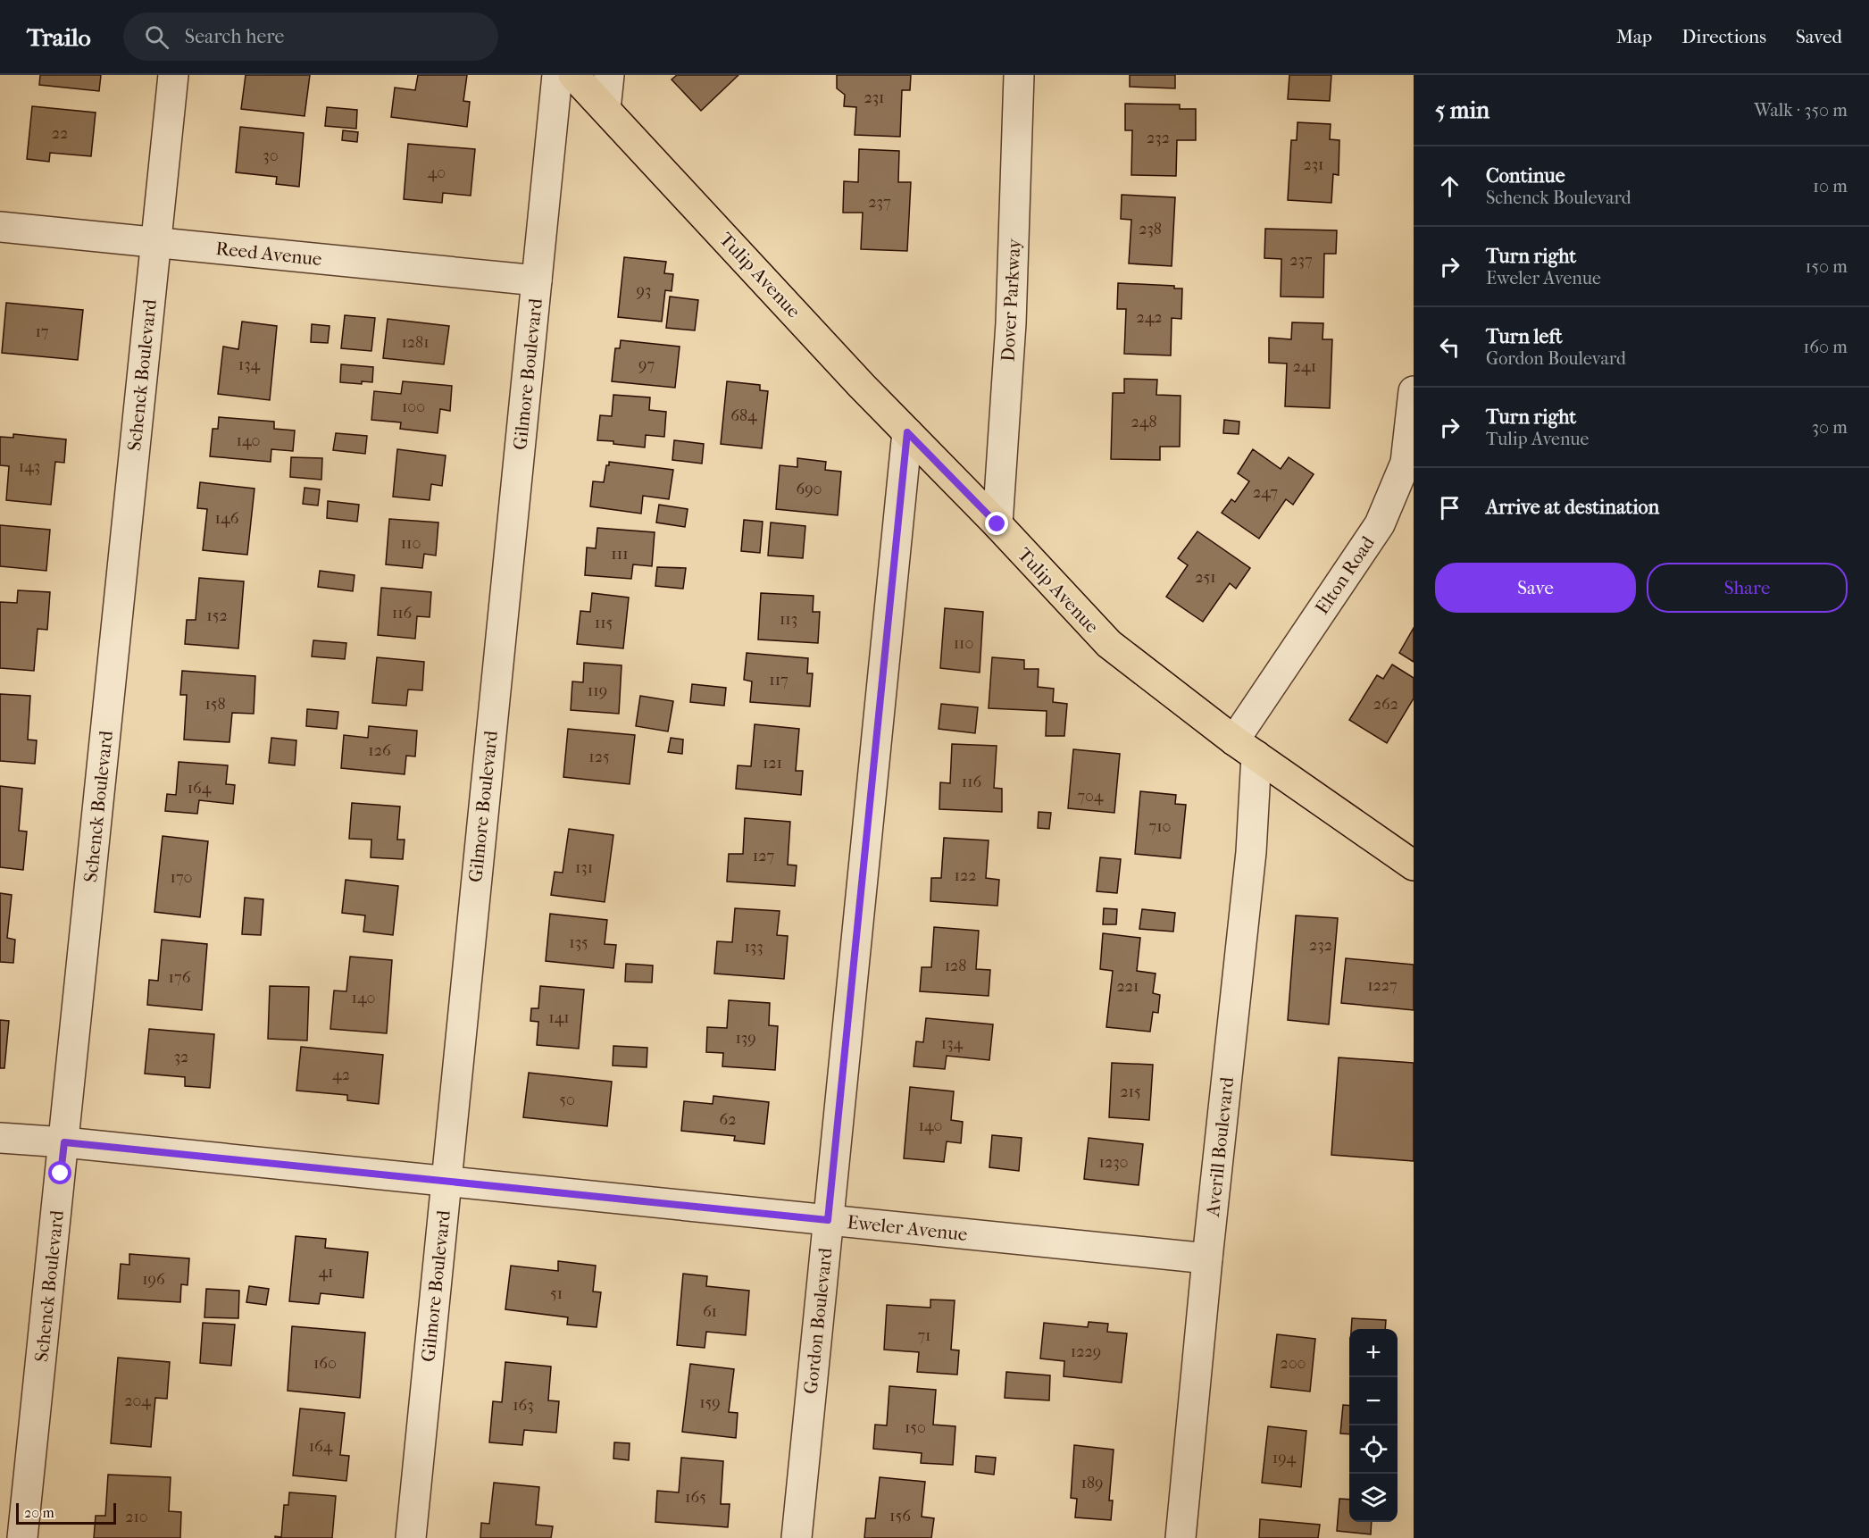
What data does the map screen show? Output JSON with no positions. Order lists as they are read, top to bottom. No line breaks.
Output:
{"streets":{"main road":["Tulip Avenue"],"street":["Reed Avenue","Dover Parkway","Gilmore Boulevard","Schenck Boulevard","Elton Road","Averill Boulevard","Eweler Avenue","Gordon Boulevard"]},"crossings":[["Reed Avenue","Gilmore Boulevard"],["Reed Avenue","Schenck Boulevard"],["Tulip Avenue","Dover Parkway"],["Tulip Avenue","Elton Road"],["Tulip Avenue","Averill Boulevard"],["Tulip Avenue","Gordon Boulevard"],["Gilmore Boulevard","Eweler Avenue"],["Schenck Boulevard","Eweler Avenue"],["Elton Road","Averill Boulevard"],["Averill Boulevard","Eweler Avenue"],["Eweler Avenue","Gordon Boulevard"]],"house_numbers":["231","22","232","30","231","40","237","238","237","93","242","17","1281","134","97","241","100","684","248","140","143","690","247","146","110","111","251","116","152","113","115","110","117","119","158","262","126","125","121","116","164","704","710","127","131","122","170","135","232","133","128","176","1227","221","140","141","139","134","32","42","215","50","62","140","1230","41","196","51","61","71","1229","160","200","204","159","163","150","164","194","189","165","156","210"],"scale_bar":"20 m","page":{"header":"Trailo","search":"Search here","nav":["Map","Directions","Saved"],"heading":["5 min","Walk · 350 m"],"list":[["Continue","Schenck Boulevard","10 m"],["Turn right","Eweler Avenue","150 m"],["Turn left","Gordon Boulevard","160 m"],["Turn right","Tulip Avenue","30 m"],"Arrive at destination"],"buttons":["Save","Share"],"map_buttons":["+","−"],"scale":"20 m"}}
